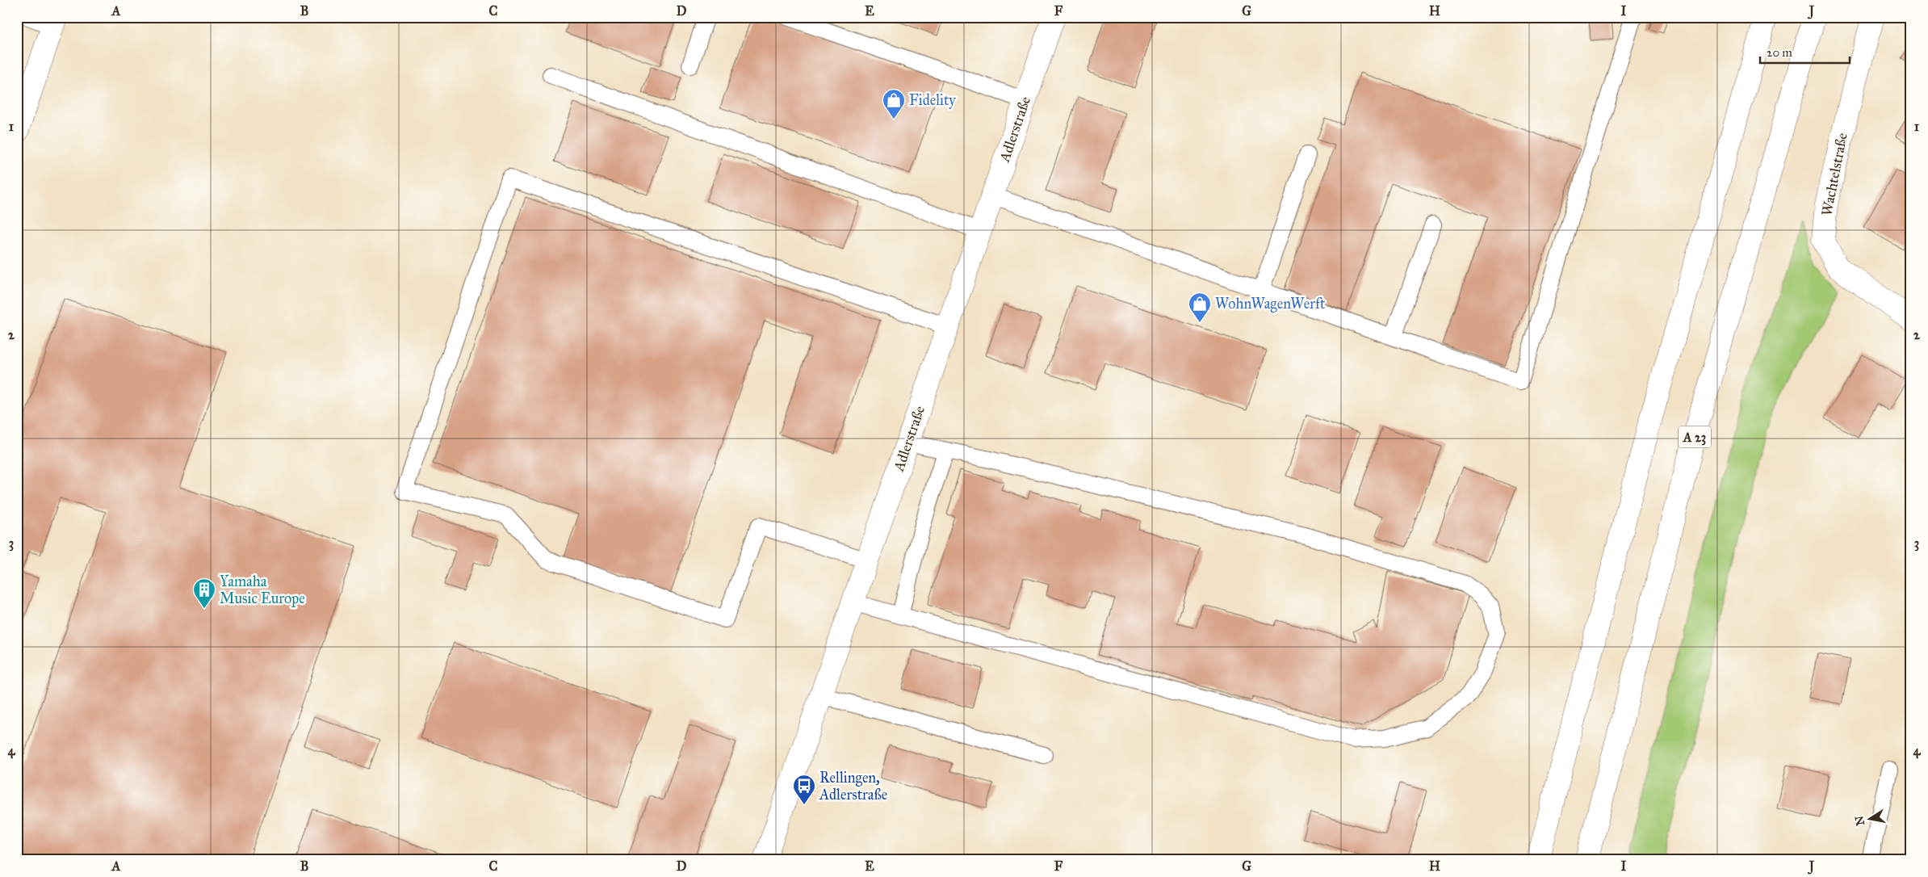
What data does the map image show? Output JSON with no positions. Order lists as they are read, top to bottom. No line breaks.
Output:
{"streets":{"main road":["Adlerstraße","Wachtelstraße","A 23"]},"places":{"shop":["Fidelity","WohnWagenWerft"],"building":["Yamaha Music Europe"],"bus stop":["Rellingen, Adlerstraße"]},"scale_bar":"20 m","north":"left","grid":{"columns":["A","B","C","D","E","F","G","H","I","J"],"rows":["1","2","3","4"]}}
